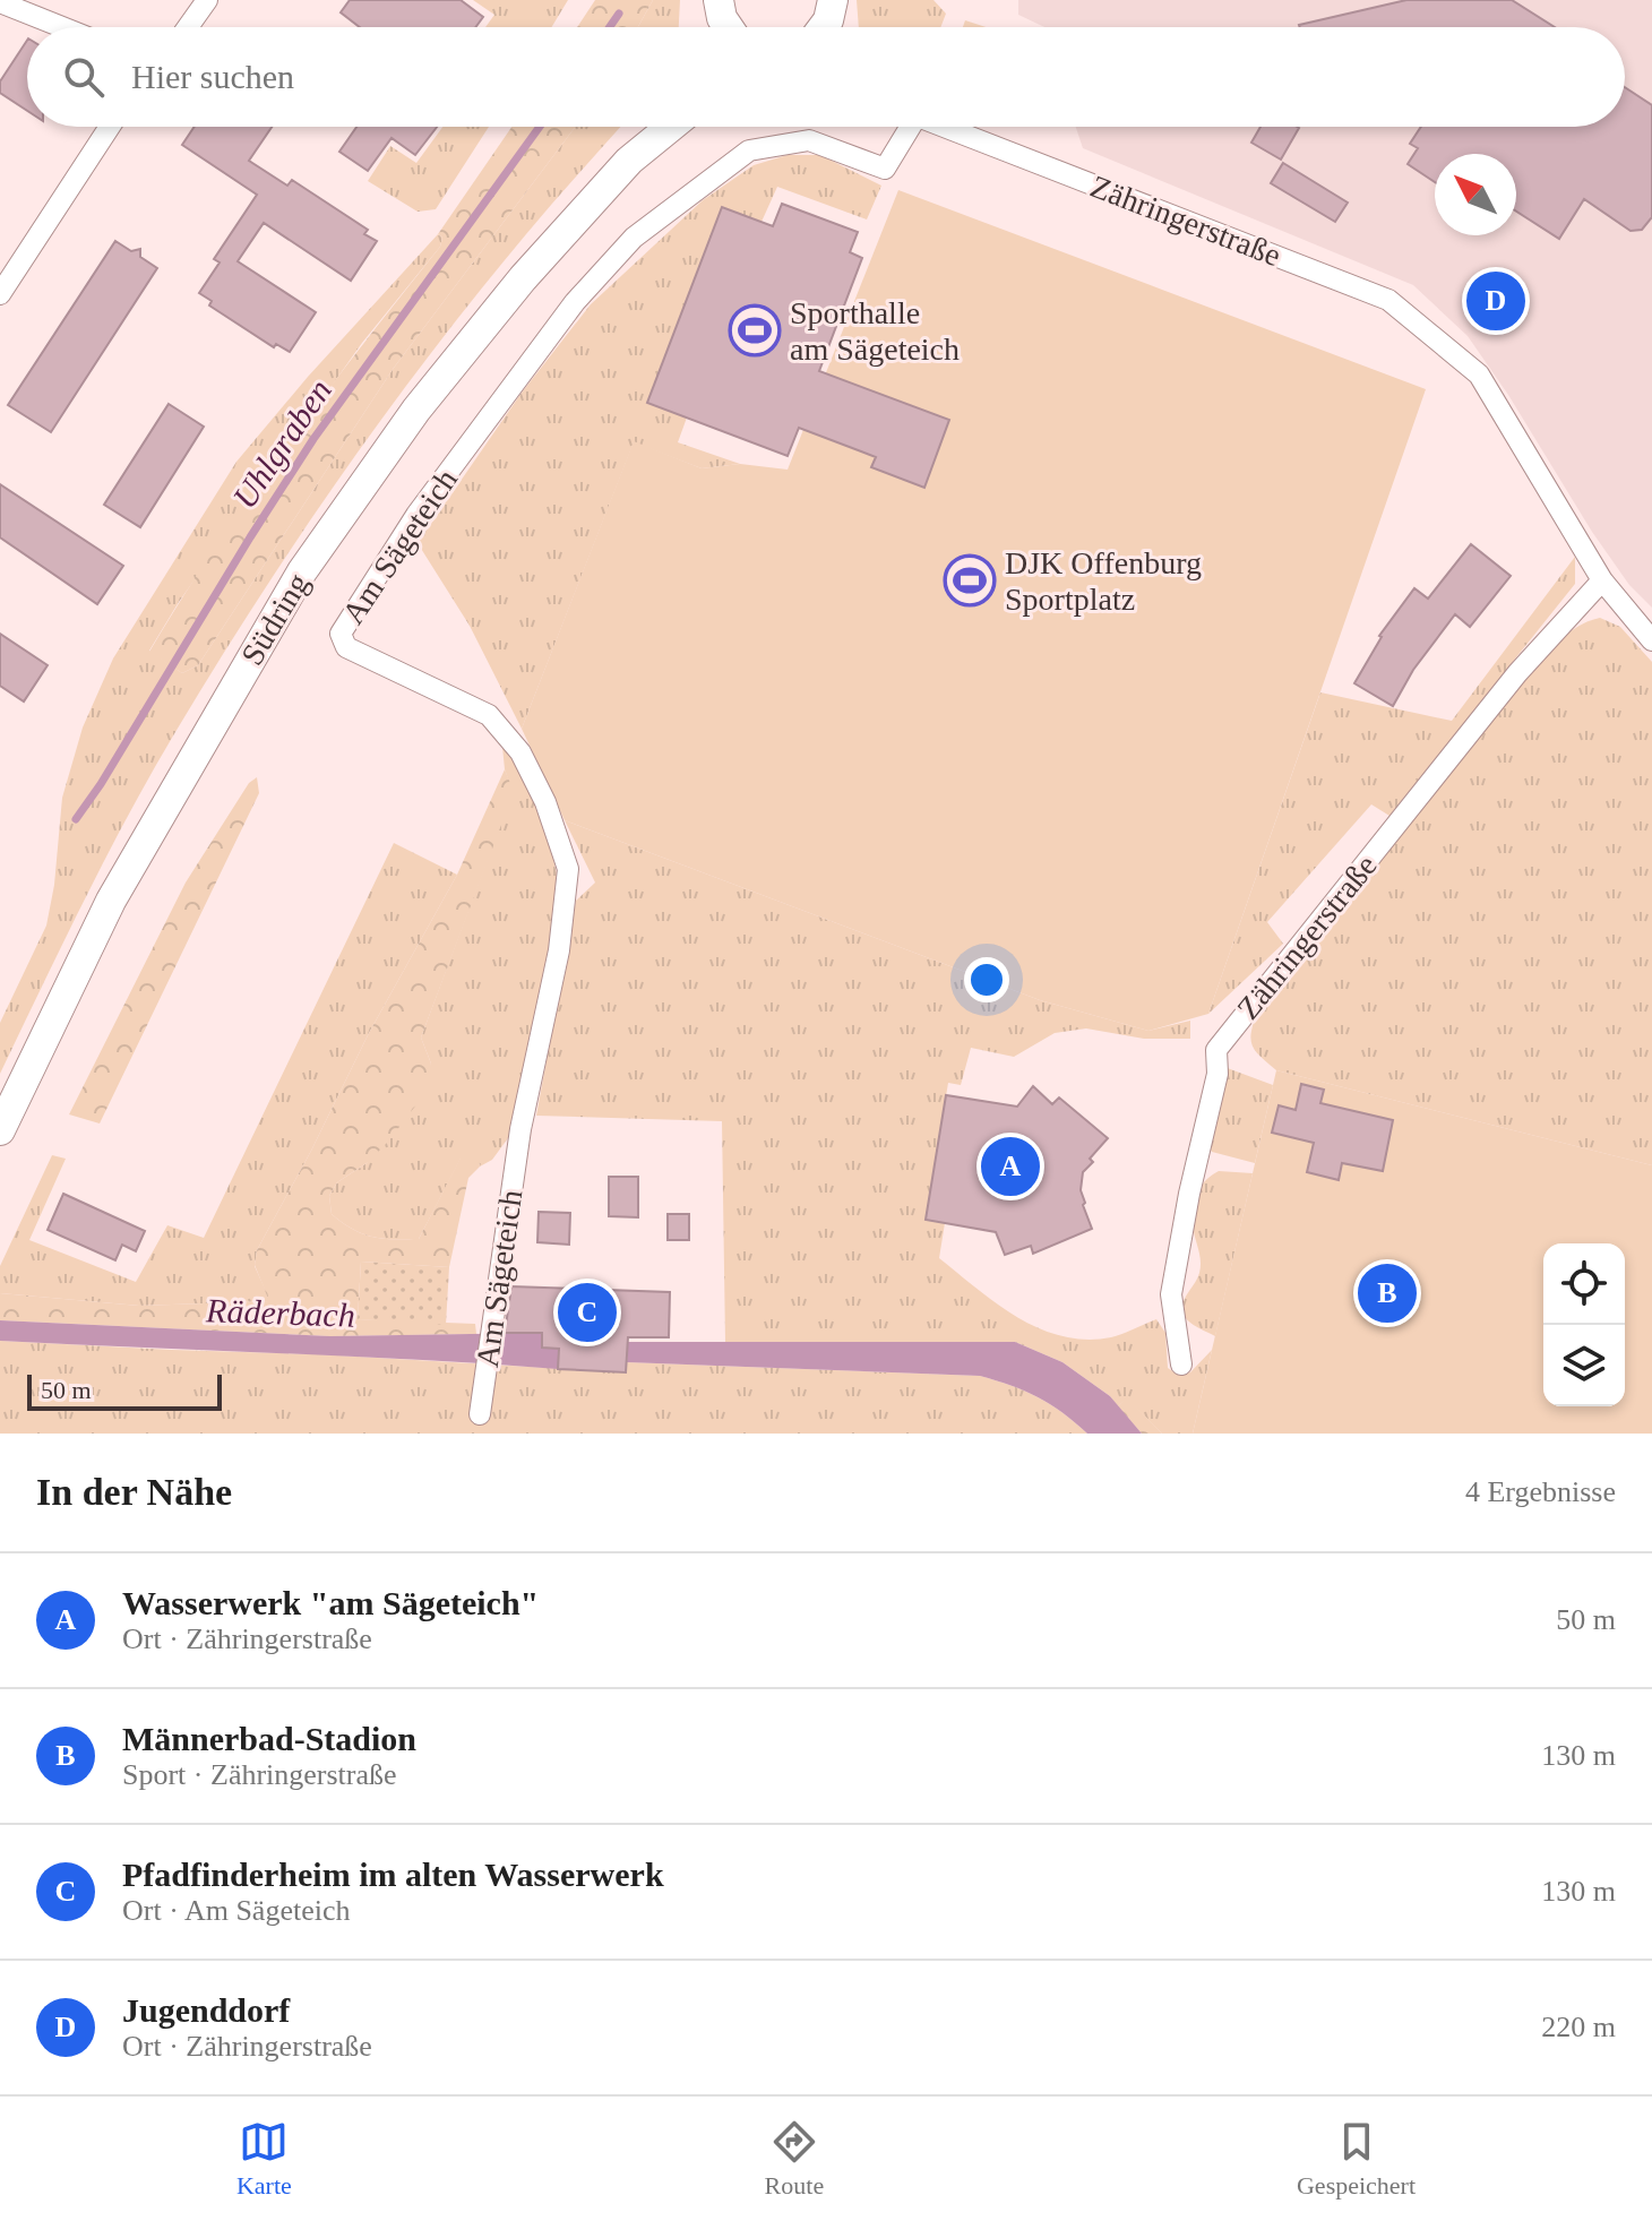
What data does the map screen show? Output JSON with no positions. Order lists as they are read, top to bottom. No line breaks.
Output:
{"streets":{"street":["Zähringerstraße","Am Sägeteich","Südring"]},"water":["Uhlgraben","Räderbach"],"places":{"sports":["Sporthalle am Sägeteich","DJK Offenburg Sportplatz"]},"scale_bar":"50 m","north":"top left","page":{"search":"Hier suchen","pins":["D","A","B","C"],"scale":"50 m","heading":["In der Nähe","4 Ergebnisse"],"list":[{"mark":"A","name":"Wasserwerk \"am Sägeteich\"","note":"Ort · Zähringerstraße","value":"50 m"},{"mark":"B","name":"Männerbad-Stadion","note":"Sport · Zähringerstraße","value":"130 m"},{"mark":"C","name":"Pfadfinderheim im alten Wasserwerk","note":"Ort · Am Sägeteich","value":"130 m"},{"mark":"D","name":"Jugenddorf","note":"Ort · Zähringerstraße","value":"220 m"}],"nav":["Karte","Route","Gespeichert"]}}
